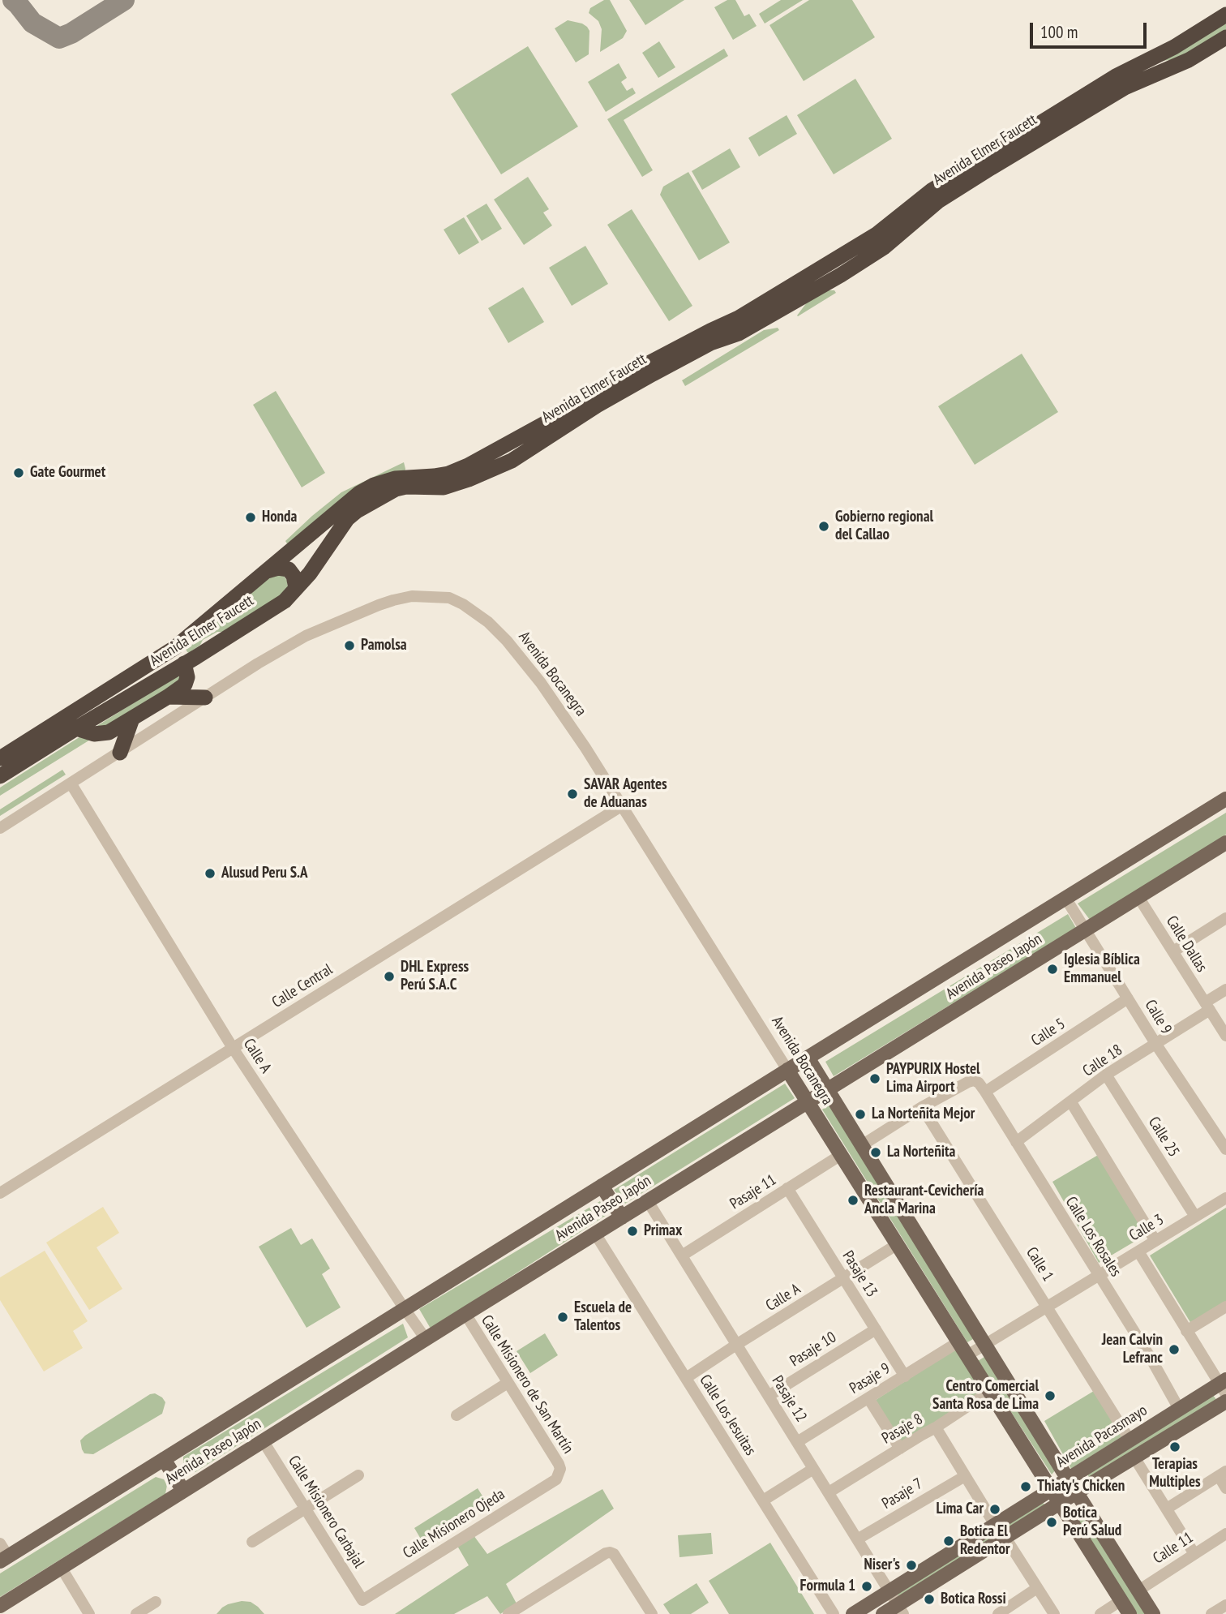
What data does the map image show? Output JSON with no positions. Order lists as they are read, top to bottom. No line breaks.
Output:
{"streets":{"highway":["Avenida Elmer Faucett"],"main road":["Avenida Bocanegra","Avenida Paseo Japón","Avenida Pacasmayo"],"street":["Calle Dallas","Calle Central","Calle 9","Calle 5","Calle A","Calle 18","Calle 25","Pasaje 11","Calle 3","Calle Los Rosales","Calle 1","Pasaje 13","Pasaje 10","Pasaje 9","Calle Misionero de San Martín","Pasaje 12","Calle Los Jesuitas","Pasaje 8","Pasaje 7","Calle Misionero Carbajal","Calle Misionero Ojeda","Calle 11"]},"crossings":[["Avenida Bocanegra","Avenida Paseo Japón"],["Avenida Bocanegra","Calle Central"],["Avenida Bocanegra","Calle 5"],["Avenida Bocanegra","Calle A"],["Avenida Bocanegra","Pasaje 11"],["Avenida Bocanegra","Calle 3"],["Avenida Bocanegra","Pasaje 9"],["Avenida Bocanegra","Pasaje 8"],["Avenida Bocanegra","Avenida Pacasmayo"],["Avenida Bocanegra","Calle 11"],["Calle Dallas","Avenida Paseo Japón"],["Calle Dallas","Calle 18"],["Avenida Paseo Japón","Calle 9"],["Avenida Paseo Japón","Calle A"],["Avenida Paseo Japón","Calle Misionero de San Martín"],["Avenida Paseo Japón","Pasaje 12"],["Avenida Paseo Japón","Calle Los Jesuitas"],["Avenida Paseo Japón","Calle Misionero Carbajal"],["Calle Central","Calle A"],["Calle 9","Calle 5"],["Calle 9","Calle 18"],["Calle 5","Calle Los Rosales"],["Calle 5","Calle 1"],["Calle A","Pasaje 13"],["Calle A","Pasaje 12"],["Calle A","Calle Los Jesuitas"],["Calle 18","Calle 25"],["Calle 18","Calle Los Rosales"],["Calle 25","Calle 3"],["Pasaje 11","Pasaje 13"],["Pasaje 11","Pasaje 12"],["Calle 3","Calle Los Rosales"],["Calle 3","Calle 1"],["Calle Los Rosales","Avenida Pacasmayo"],["Calle 1","Avenida Pacasmayo"],["Pasaje 13","Pasaje 10"],["Pasaje 13","Pasaje 9"],["Pasaje 10","Pasaje 12"],["Pasaje 9","Pasaje 12"],["Calle Misionero de San Martín","Calle Misionero Ojeda"],["Pasaje 12","Pasaje 8"],["Pasaje 12","Avenida Pacasmayo"],["Pasaje 12","Pasaje 7"],["Calle Misionero Carbajal","Calle Misionero Ojeda"]],"places":["Gate Gourmet","Honda","Gobierno regional del Callao","Pamolsa","SAVAR Agentes de Aduanas","Alusud Peru S.A","Iglesia Bíblica Emmanuel","DHL Express Perú S.A.C","PAYPURIX Hostel Lima Airport","La Norteñita Mejor","La Norteñita","Restaurant-Cevichería Ancla Marina","Primax","Escuela de Talentos","Jean Calvin Lefranc","Centro Comercial Santa Rosa de Lima","Terapias Multiples","Thiaty's Chicken","Lima Car","Botica Perú Salud","Botica El Redentor","Niser's","Formula 1","Botica Rossi"],"scale_bar":"100 m"}
